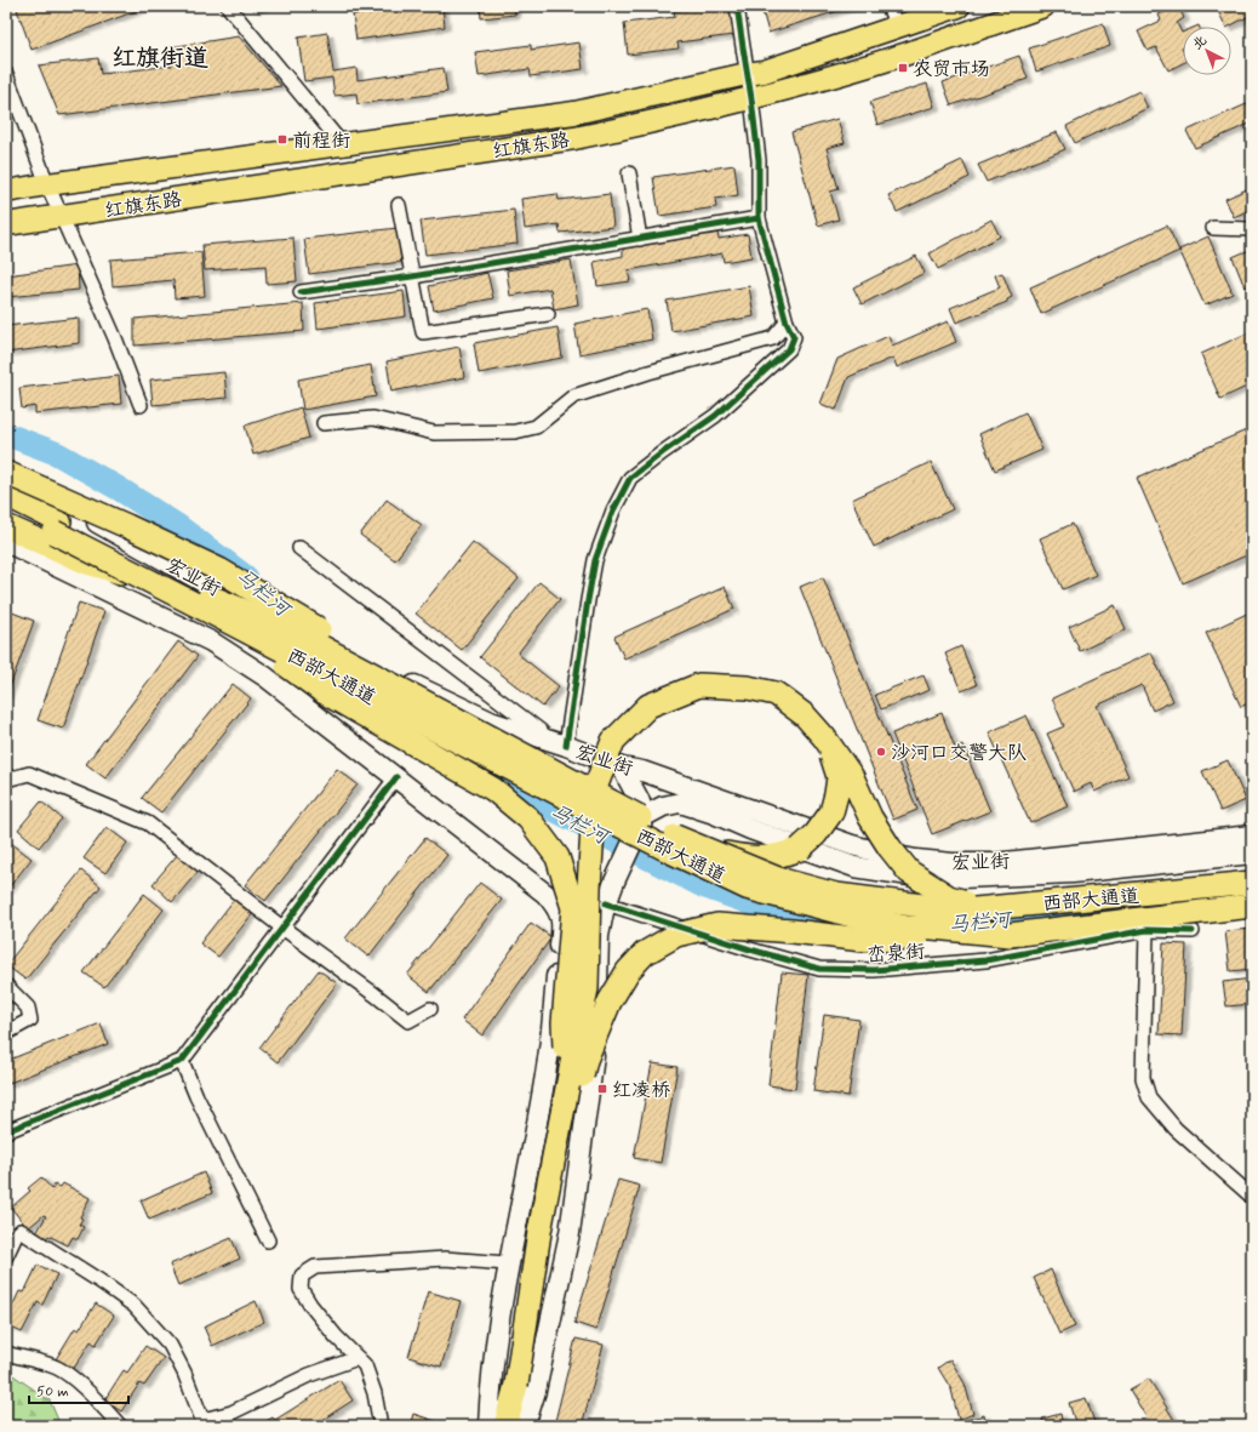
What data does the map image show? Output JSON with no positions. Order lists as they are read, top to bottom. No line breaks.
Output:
{"streets":{"highway":["西部大通道"],"main road":["红旗东路","宏业街"],"street":["峦泉街"]},"districts":["红旗街道"],"water":["马栏河"],"places":{"transit":["农贸市场","前程街","红凌桥"],"other":["沙河口交警大队"]},"scale_bar":"50 m","north":"top left"}
